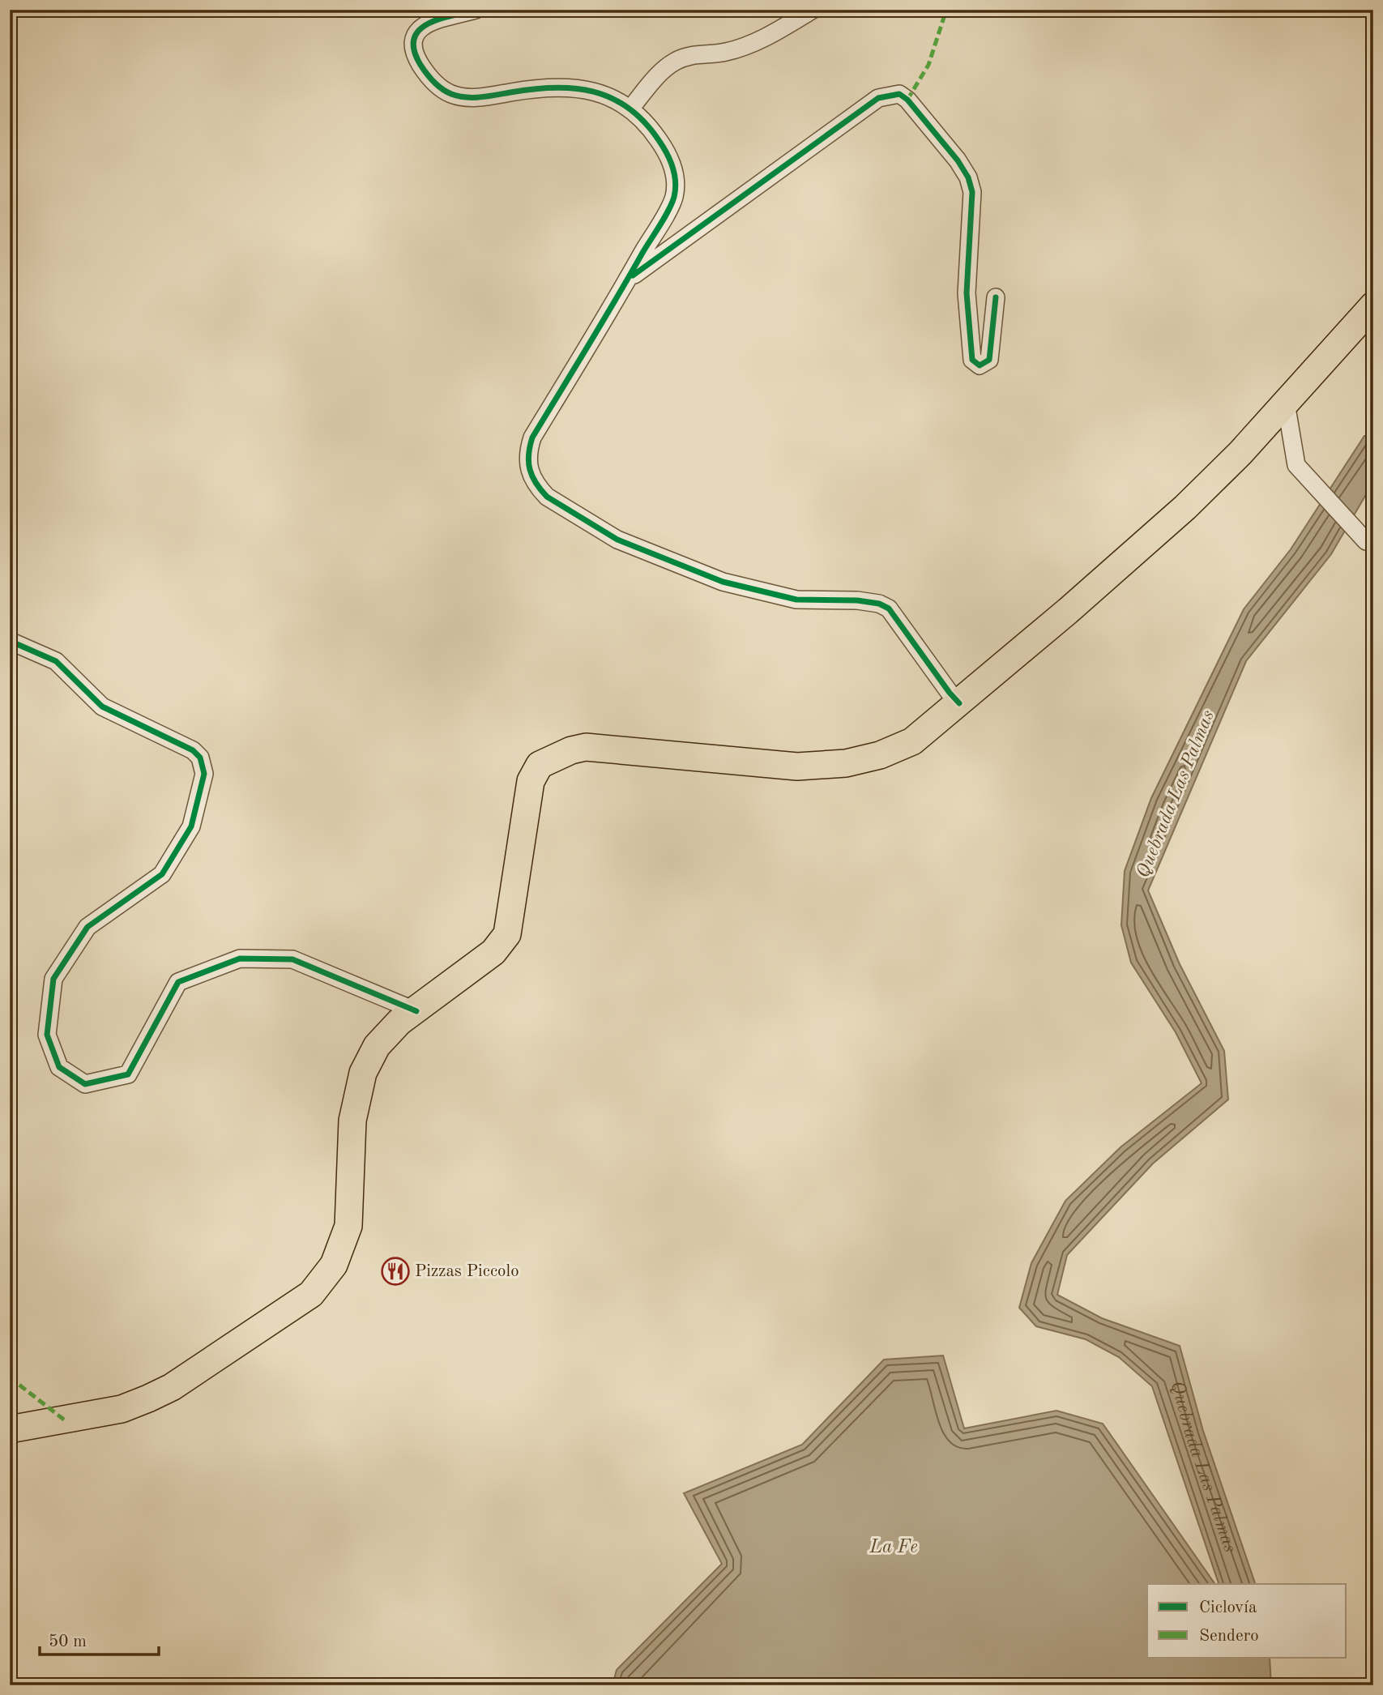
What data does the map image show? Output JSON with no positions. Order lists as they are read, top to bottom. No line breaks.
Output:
{"water":["Quebrada Las Palmas","La Fe"],"places":{"restaurant":["Pizzas Piccolo"]},"legend":["Ciclovía","Sendero"],"scale_bar":"50 m"}
